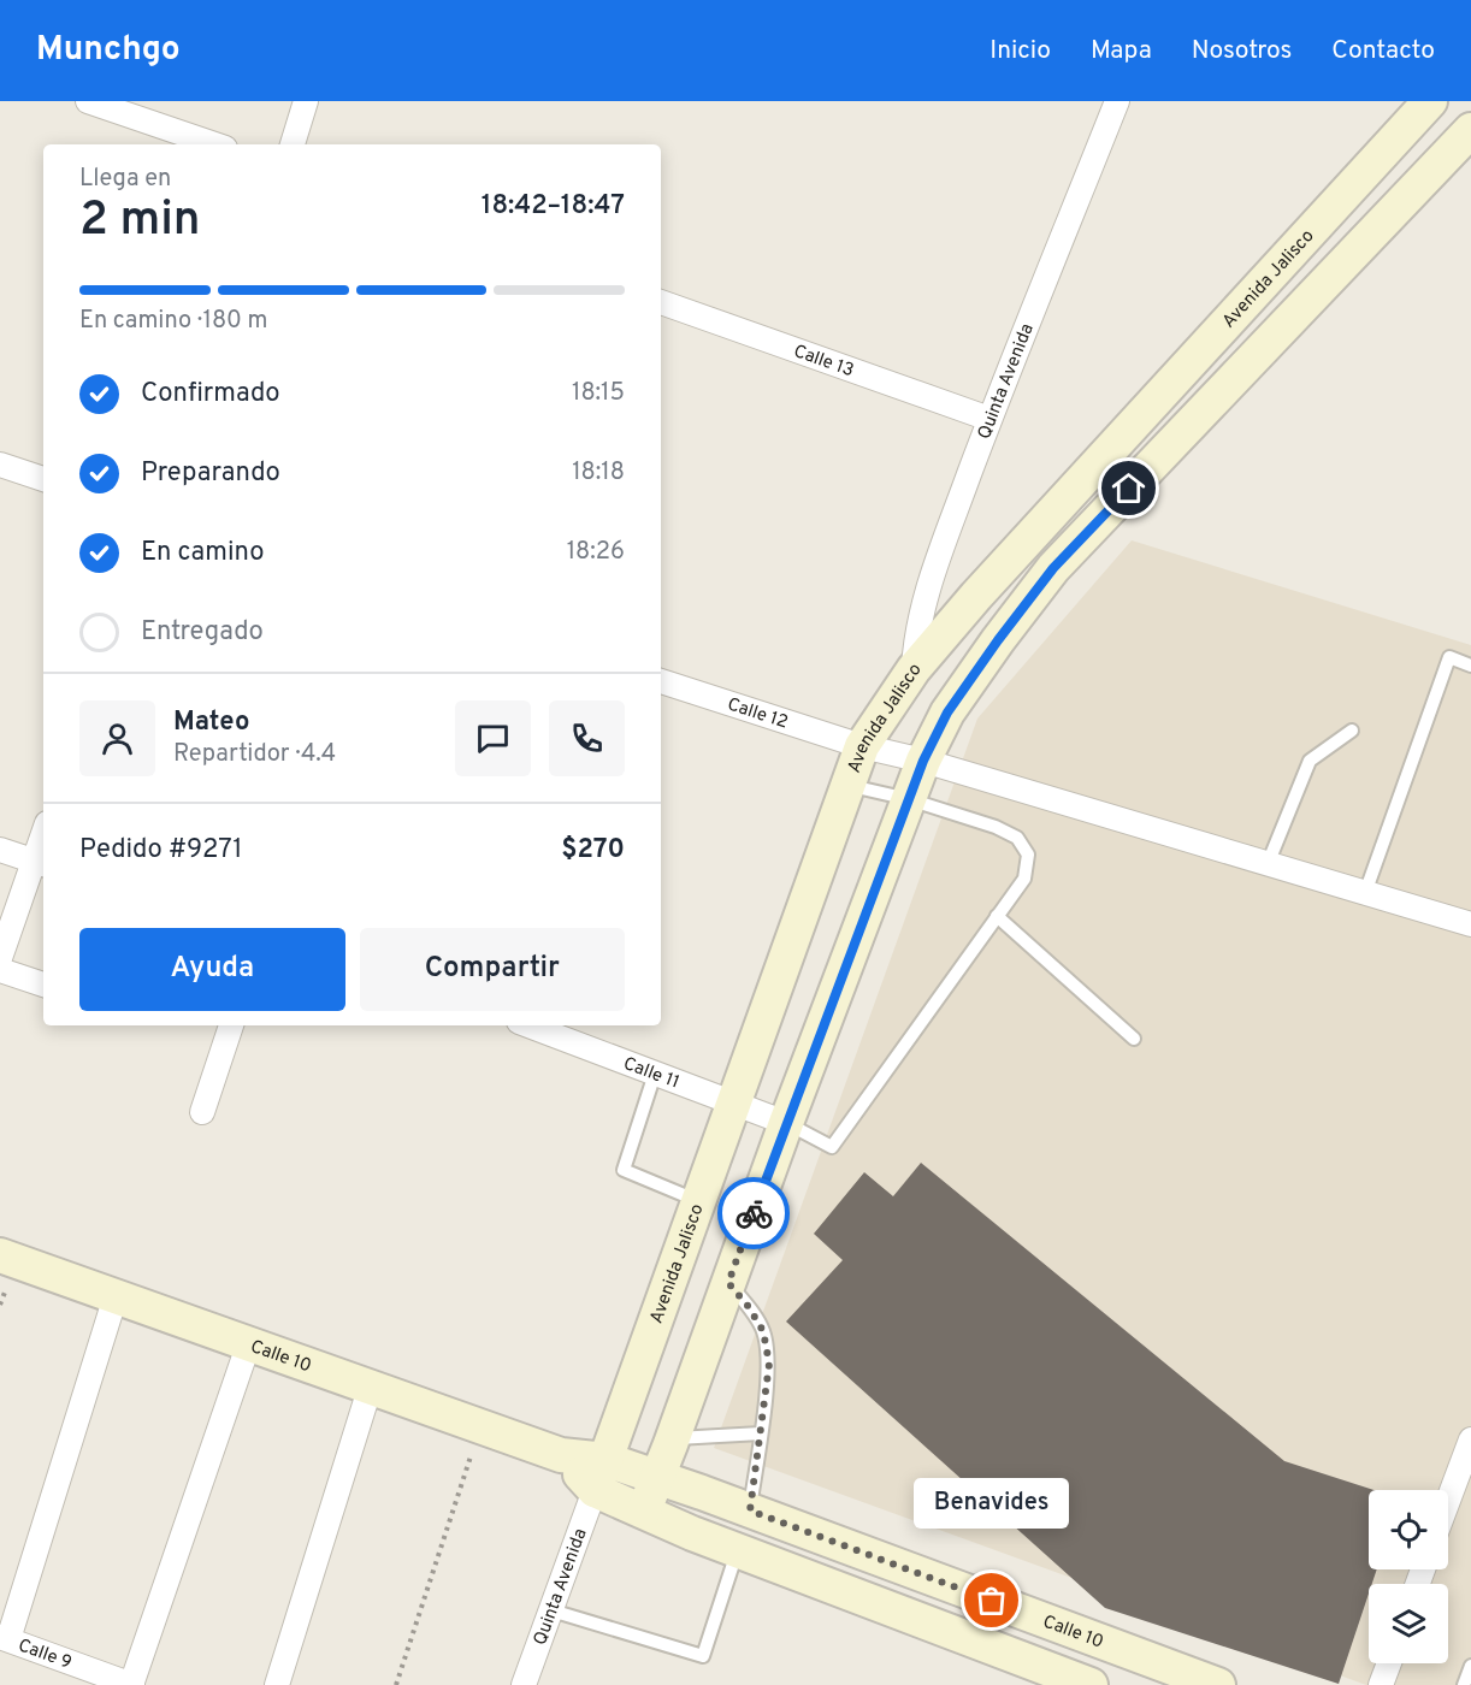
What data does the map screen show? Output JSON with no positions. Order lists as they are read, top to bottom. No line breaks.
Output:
{"streets":{"main road":["Avenida Jalisco","Calle 10"],"street":["Calle 13","Quinta Avenida","Calle 12","Calle 11","Calle 9"]},"crossings":[["Avenida Jalisco","Quinta Avenida"],["Avenida Jalisco","Calle 12"],["Avenida Jalisco","Calle 11"],["Avenida Jalisco","Calle 10"],["Calle 13","Quinta Avenida"],["Quinta Avenida","Calle 10"]],"places":["Benavides"],"page":{"header":"Munchgo","nav":["Inicio","Mapa","Nosotros","Contacto"],"heading":["2 min","Llega en","18:42–18:47"],"panel":["Mateo","Repartidor · 4.4","Pedido #9271","$270"],"bar":"En camino · 180 m","list":[["Confirmado","18:15"],["Preparando","18:18"],["En camino","18:26"],"Entregado"],"buttons":["Ayuda","Compartir"],"bubble":"Benavides"}}
